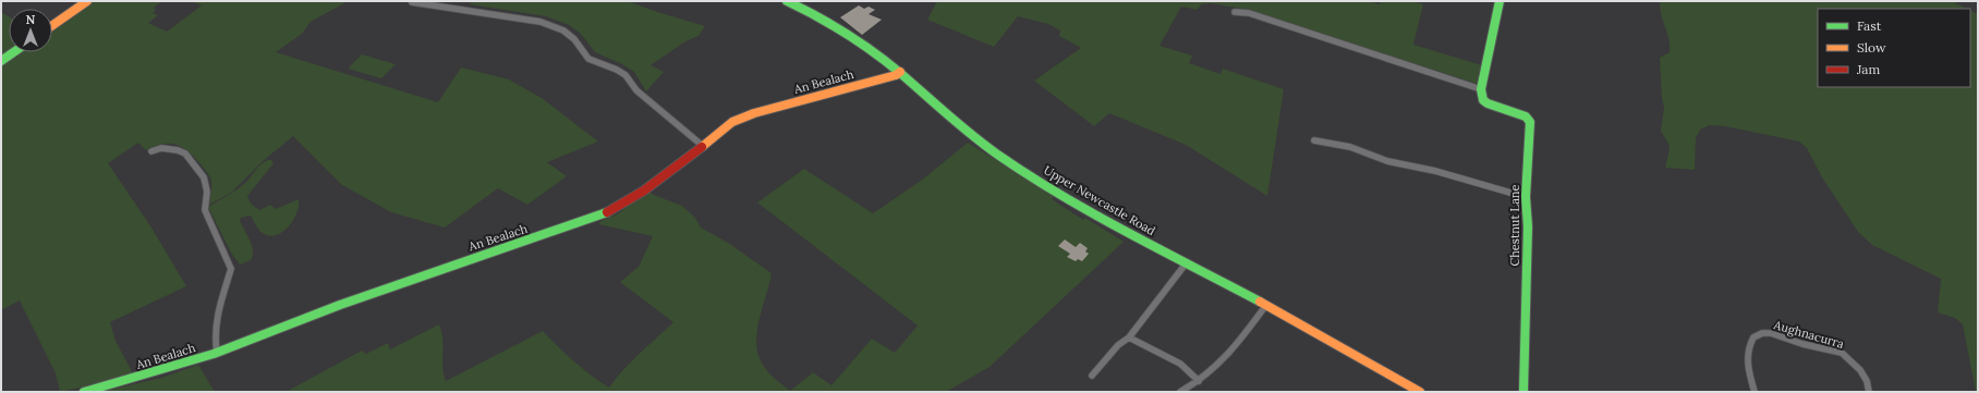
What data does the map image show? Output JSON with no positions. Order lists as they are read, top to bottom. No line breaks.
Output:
{"streets":{"street":["An Bealach","Upper Newcastle Road","Chestnut Lane","Aughnacurra"]},"crossings":[["An Bealach","Upper Newcastle Road"]],"legend":["Fast","Slow","Jam"],"north":"top"}
